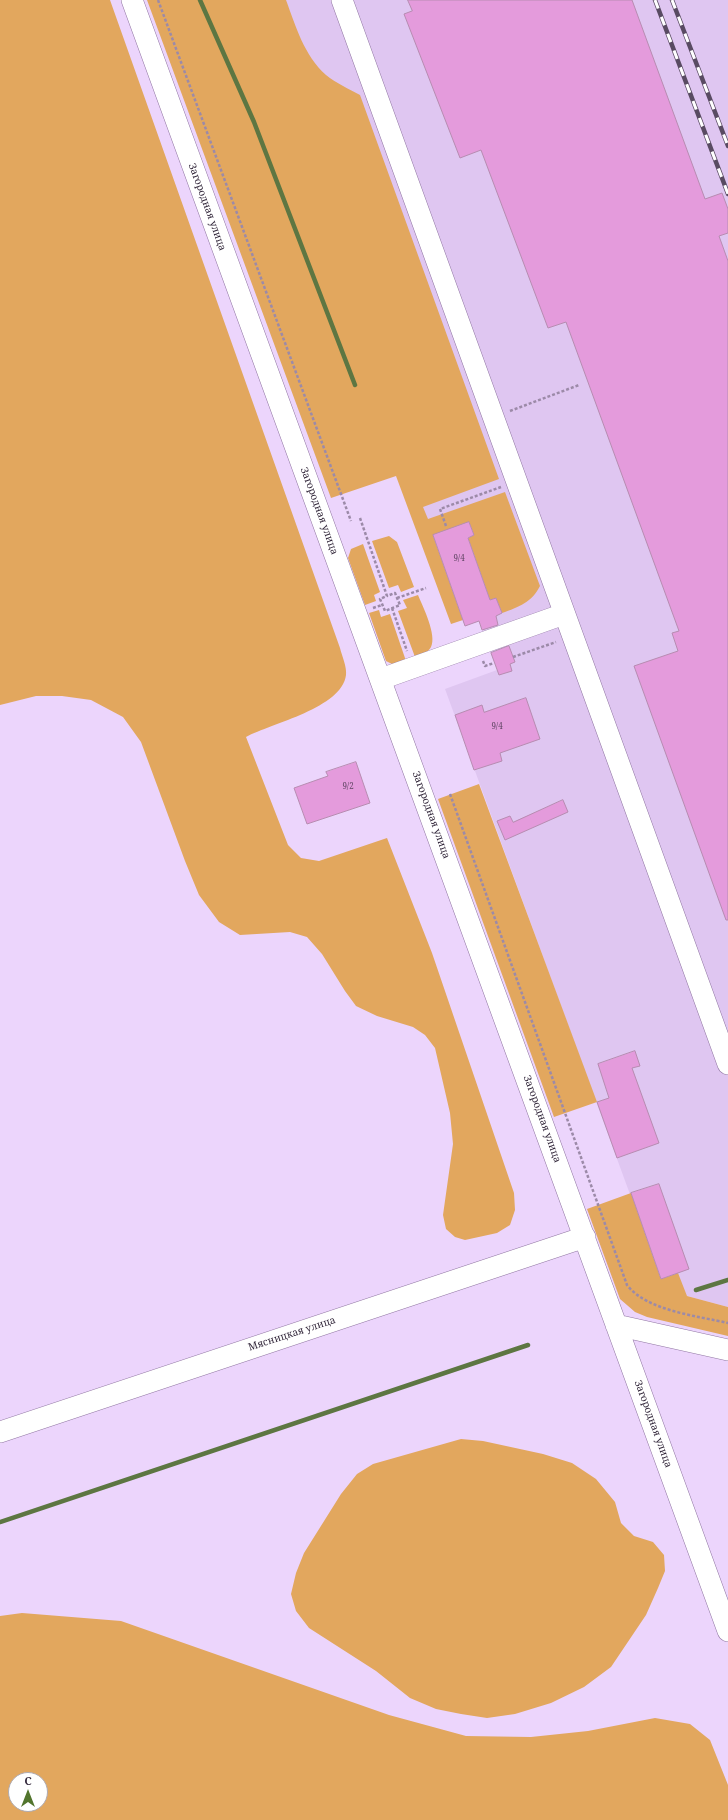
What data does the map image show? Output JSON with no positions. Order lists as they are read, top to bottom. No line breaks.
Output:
{"streets":{"street":["Загородная улица","Мясницкая улица"]},"crossings":[["Загородная улица","Мясницкая улица"]],"house_numbers":["9/4","9/4","9/2"],"north":"top"}
